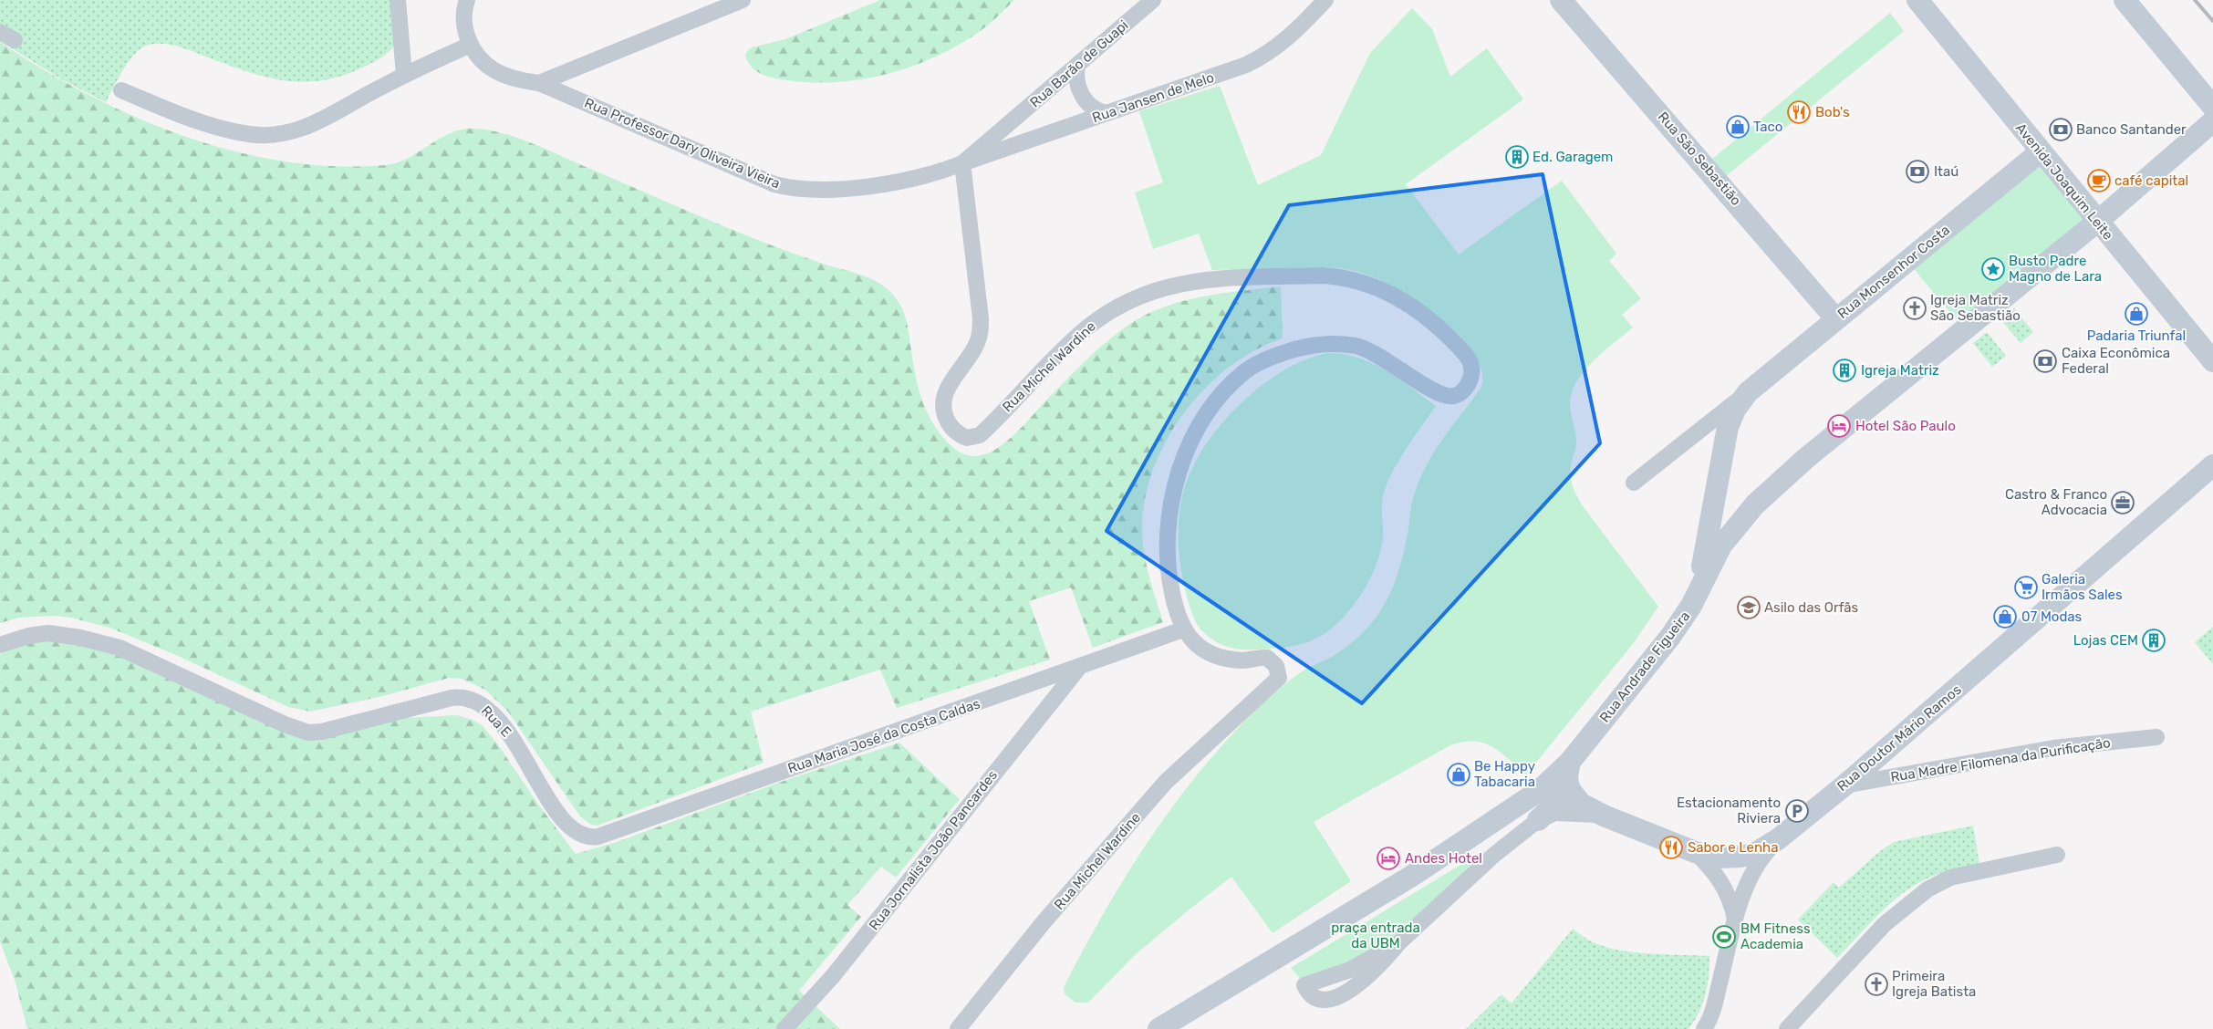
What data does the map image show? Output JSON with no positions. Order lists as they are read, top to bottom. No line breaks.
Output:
{"streets":{"street":["Rua Barão de Guapi","Rua Jansen de Melo","Rua Professor Dary Oliveira Vieira","Rua São Sebastião","Avenida Joaquim Leite","Rua Monsenhor Costa","Rua Michel Wardine","Rua Andrade Figueira","Rua E","Rua Maria José da Costa Caldas","Rua Doutor Mário Ramos","Rua Madre Filomena da Purificação","Rua Jornalista João Pancardes"]},"crossings":[["Rua Barão de Guapi","Rua Professor Dary Oliveira Vieira"],["Rua Jansen de Melo","Rua Professor Dary Oliveira Vieira"],["Rua Jansen de Melo","Rua Michel Wardine"],["Rua Professor Dary Oliveira Vieira","Rua Michel Wardine"],["Rua São Sebastião","Rua Monsenhor Costa"],["Avenida Joaquim Leite","Rua Monsenhor Costa"],["Avenida Joaquim Leite","Rua Andrade Figueira"],["Rua Monsenhor Costa","Rua Andrade Figueira"],["Rua Michel Wardine","Rua Maria José da Costa Caldas"],["Rua Andrade Figueira","Rua Doutor Mário Ramos"],["Rua E","Rua Maria José da Costa Caldas"],["Rua Maria José da Costa Caldas","Rua Jornalista João Pancardes"],["Rua Doutor Mário Ramos","Rua Madre Filomena da Purificação"]],"parks":["praça entrada da UBM"],"places":{"restaurant":["Bob's","Sabor e Lenha"],"shop":["Taco","Padaria Triunfal","07 Modas","Be Happy Tabacaria"],"bank":["Banco Santander","Itaú","Caixa Econômica Federal"],"building":["Ed. Garagem","Igreja Matriz","Lojas CEM"],"cafe":["café capital"],"place":["Busto Padre Magno de Lara"],"church":["Igreja Matriz São Sebastião","Primeira Igreja Batista"],"hotel":["Hotel São Paulo","Andes Hotel"],"office":["Castro & Franco Advocacia"],"supermarket":["Galeria Irmãos Sales"],"school or university":["Asilo das Orfãs"],"parking":["Estacionamento Riviera"],"sports":["BM Fitness Academia"]}}
